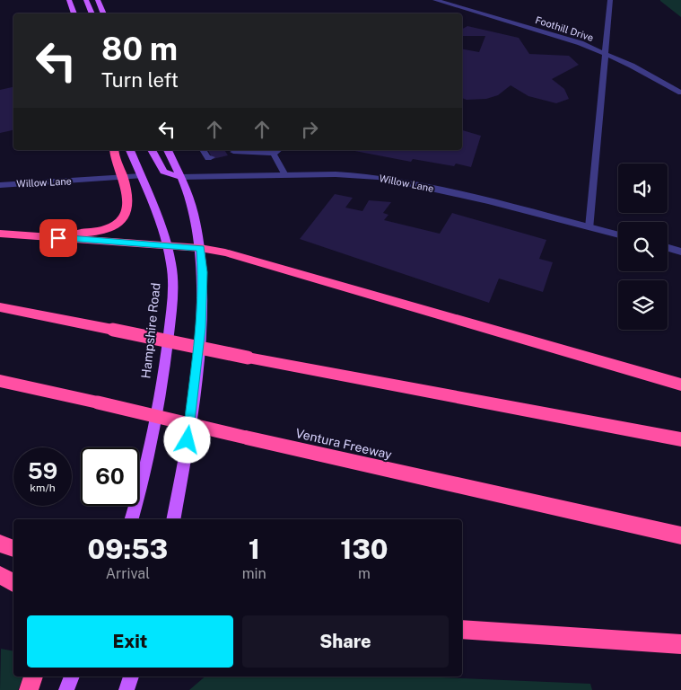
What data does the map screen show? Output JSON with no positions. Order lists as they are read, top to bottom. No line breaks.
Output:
{"streets":{"highway":["Ventura Freeway"],"main road":["Hampshire Road"],"street":["Foothill Drive","Willow Lane"]},"crossings":[["Willow Lane","Hampshire Road"]],"page":{"turn":["80 m","Turn left"],"speed":"59 km/h","limit":"60","eta":["09:53","Arrival","1","min","130","m"],"buttons":["Exit","Share"]}}
